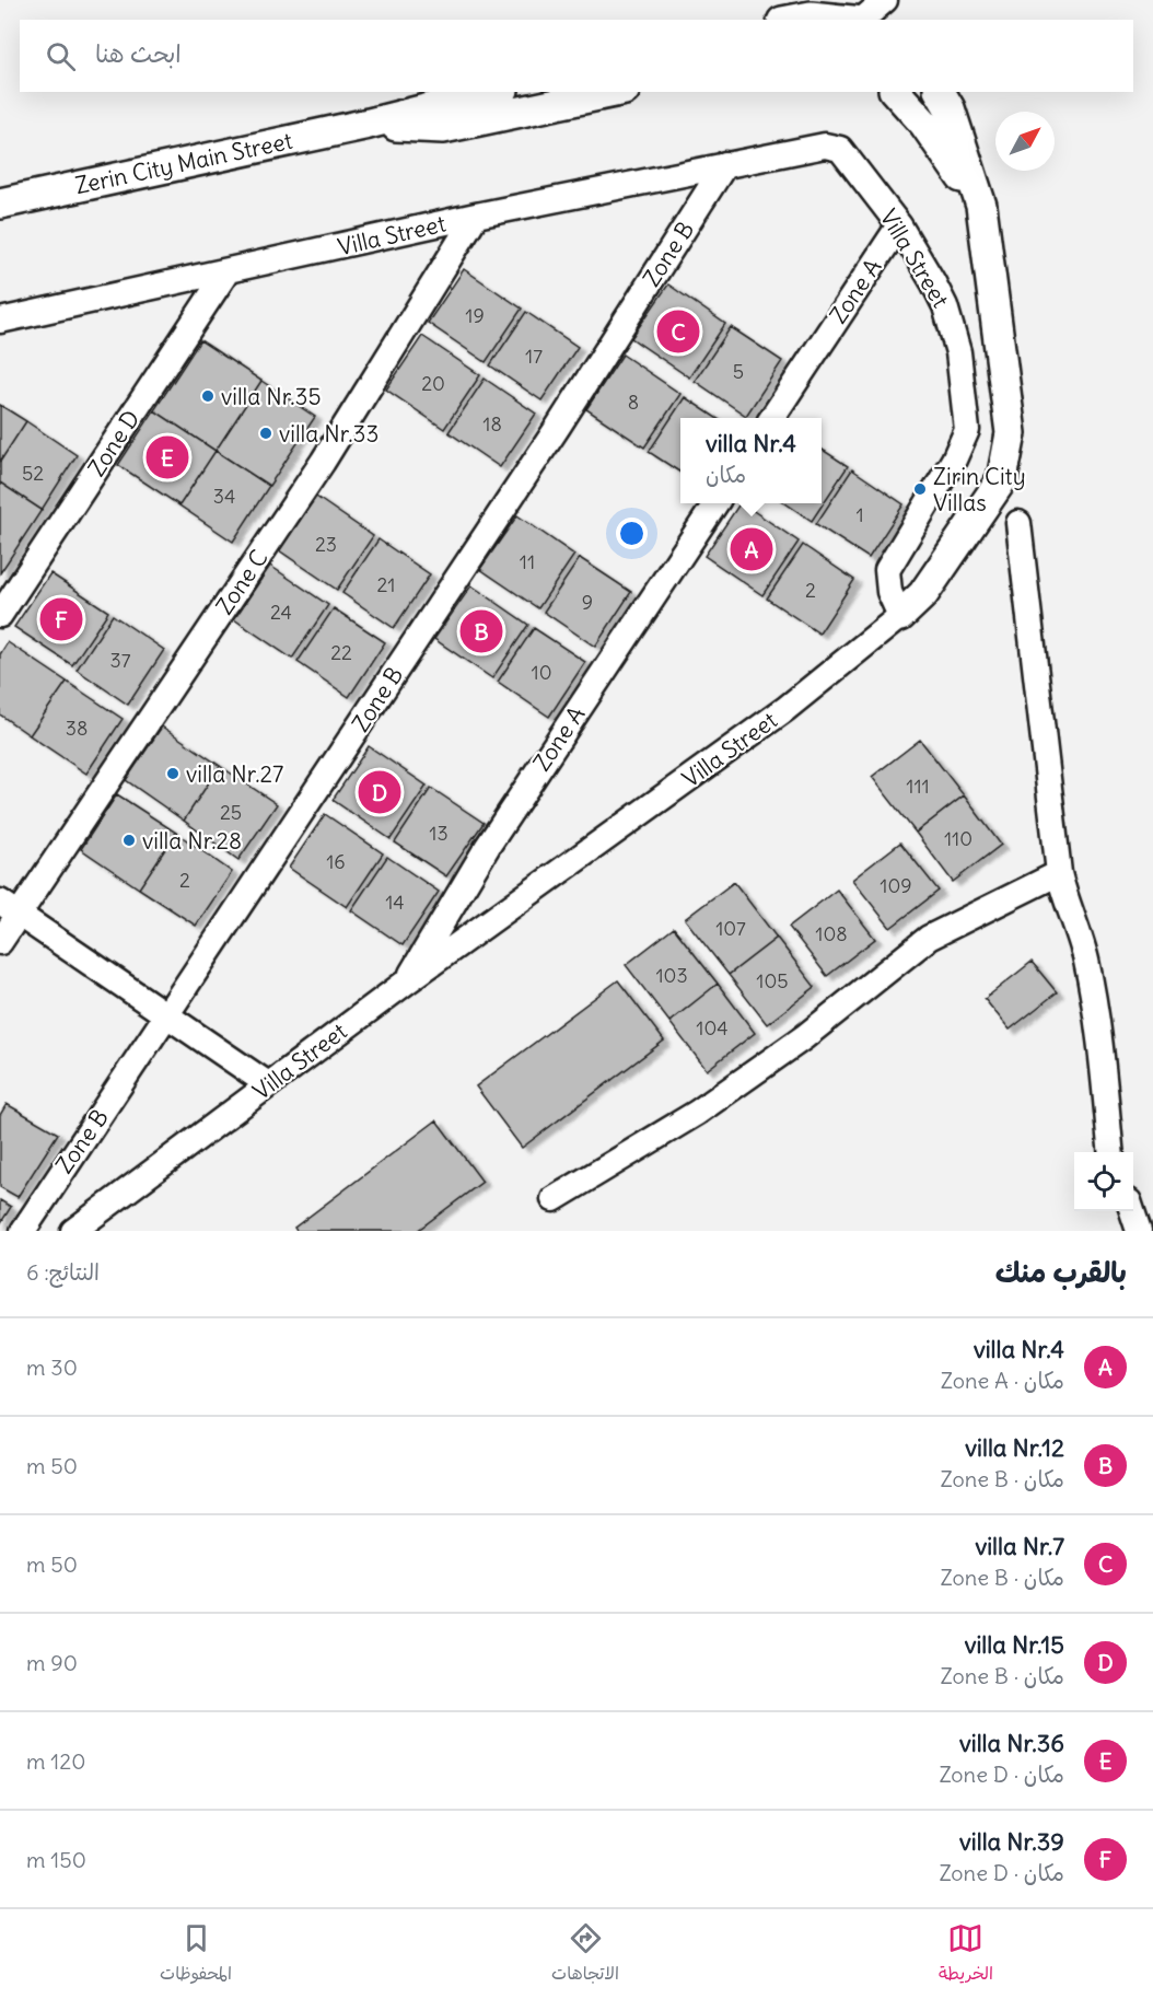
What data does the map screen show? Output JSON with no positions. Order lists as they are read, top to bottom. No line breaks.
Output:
{"streets":{"street":["Zerin City Main Street","Villa Street","Zone B","Zone A","Zone D","Zone C"]},"crossings":[["Villa Street","Zone B"],["Villa Street","Zone A"],["Villa Street","Zone D"],["Villa Street","Zone C"]],"places":["villa Nr.35","villa Nr.33","Zirin City Villas","villa Nr.27","villa Nr.28"],"house_numbers":["19","17","5","20","8","18","52","34","1","23","11","21","2","9","24","22","37","10","38","111","25","13","110","16","2","109","14","107","108","103","105","104"],"north":"top right","page":{"search":"ابحث هنا","pins":["C","E","A","F","B","D"],"popup":["villa Nr.4","مكان"],"heading":["بالقرب منك","النتائج: 6"],"list":[{"mark":"A","name":"villa Nr.4","note":"مكان · Zone A","value":"30 m"},{"mark":"B","name":"villa Nr.12","note":"مكان · Zone B","value":"50 m"},{"mark":"C","name":"villa Nr.7","note":"مكان · Zone B","value":"50 m"},{"mark":"D","name":"villa Nr.15","note":"مكان · Zone B","value":"90 m"},{"mark":"E","name":"villa Nr.36","note":"مكان · Zone D","value":"120 m"},{"mark":"F","name":"villa Nr.39","note":"مكان · Zone D","value":"150 m"}],"nav":["الخريطة","الاتجاهات","المحفوظات"]}}
